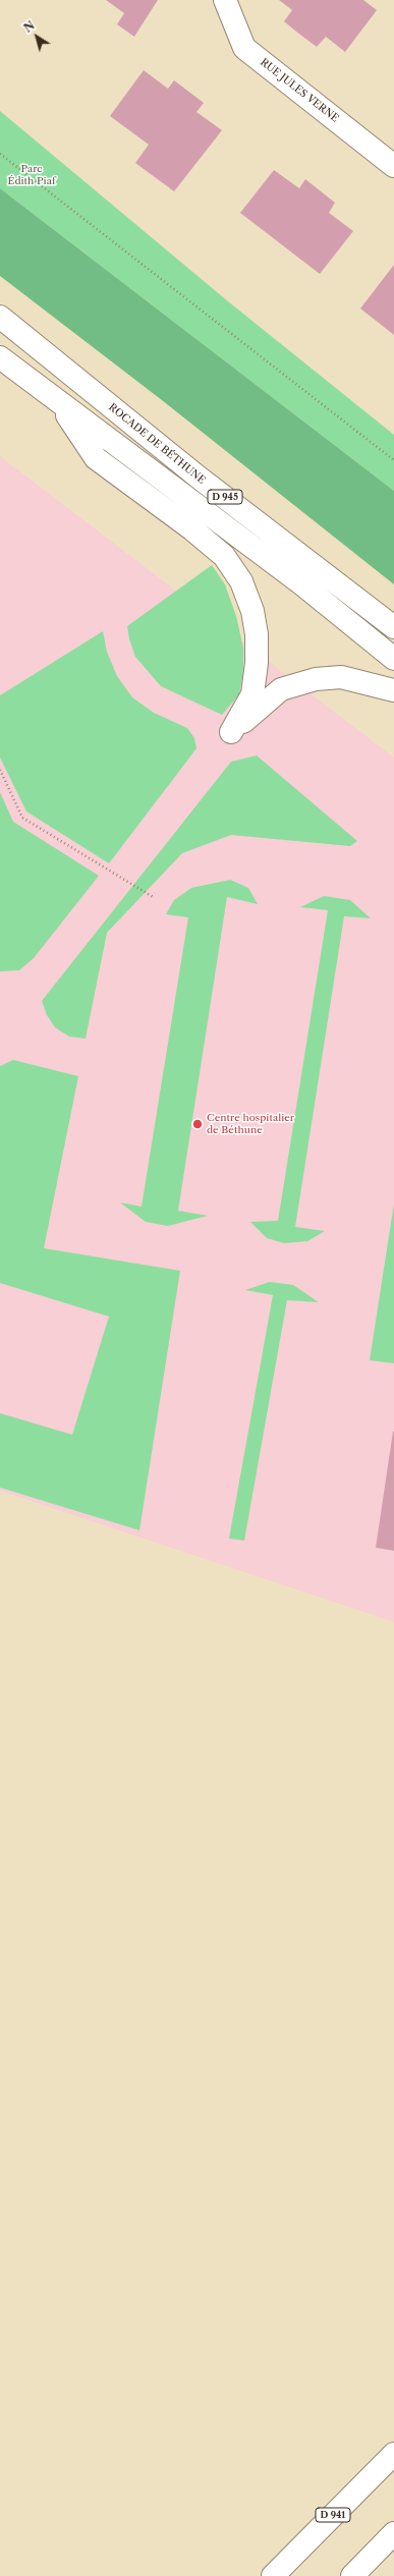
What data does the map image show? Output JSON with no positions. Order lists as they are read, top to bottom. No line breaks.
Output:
{"streets":{"main road":["RUE JULES VERNE","ROCADE DE BÉTHUNE","D 945","D 941"]},"parks":["Parc Édith Piaf"],"places":["Centre hospitalier de Béthune"],"north":"top left"}
